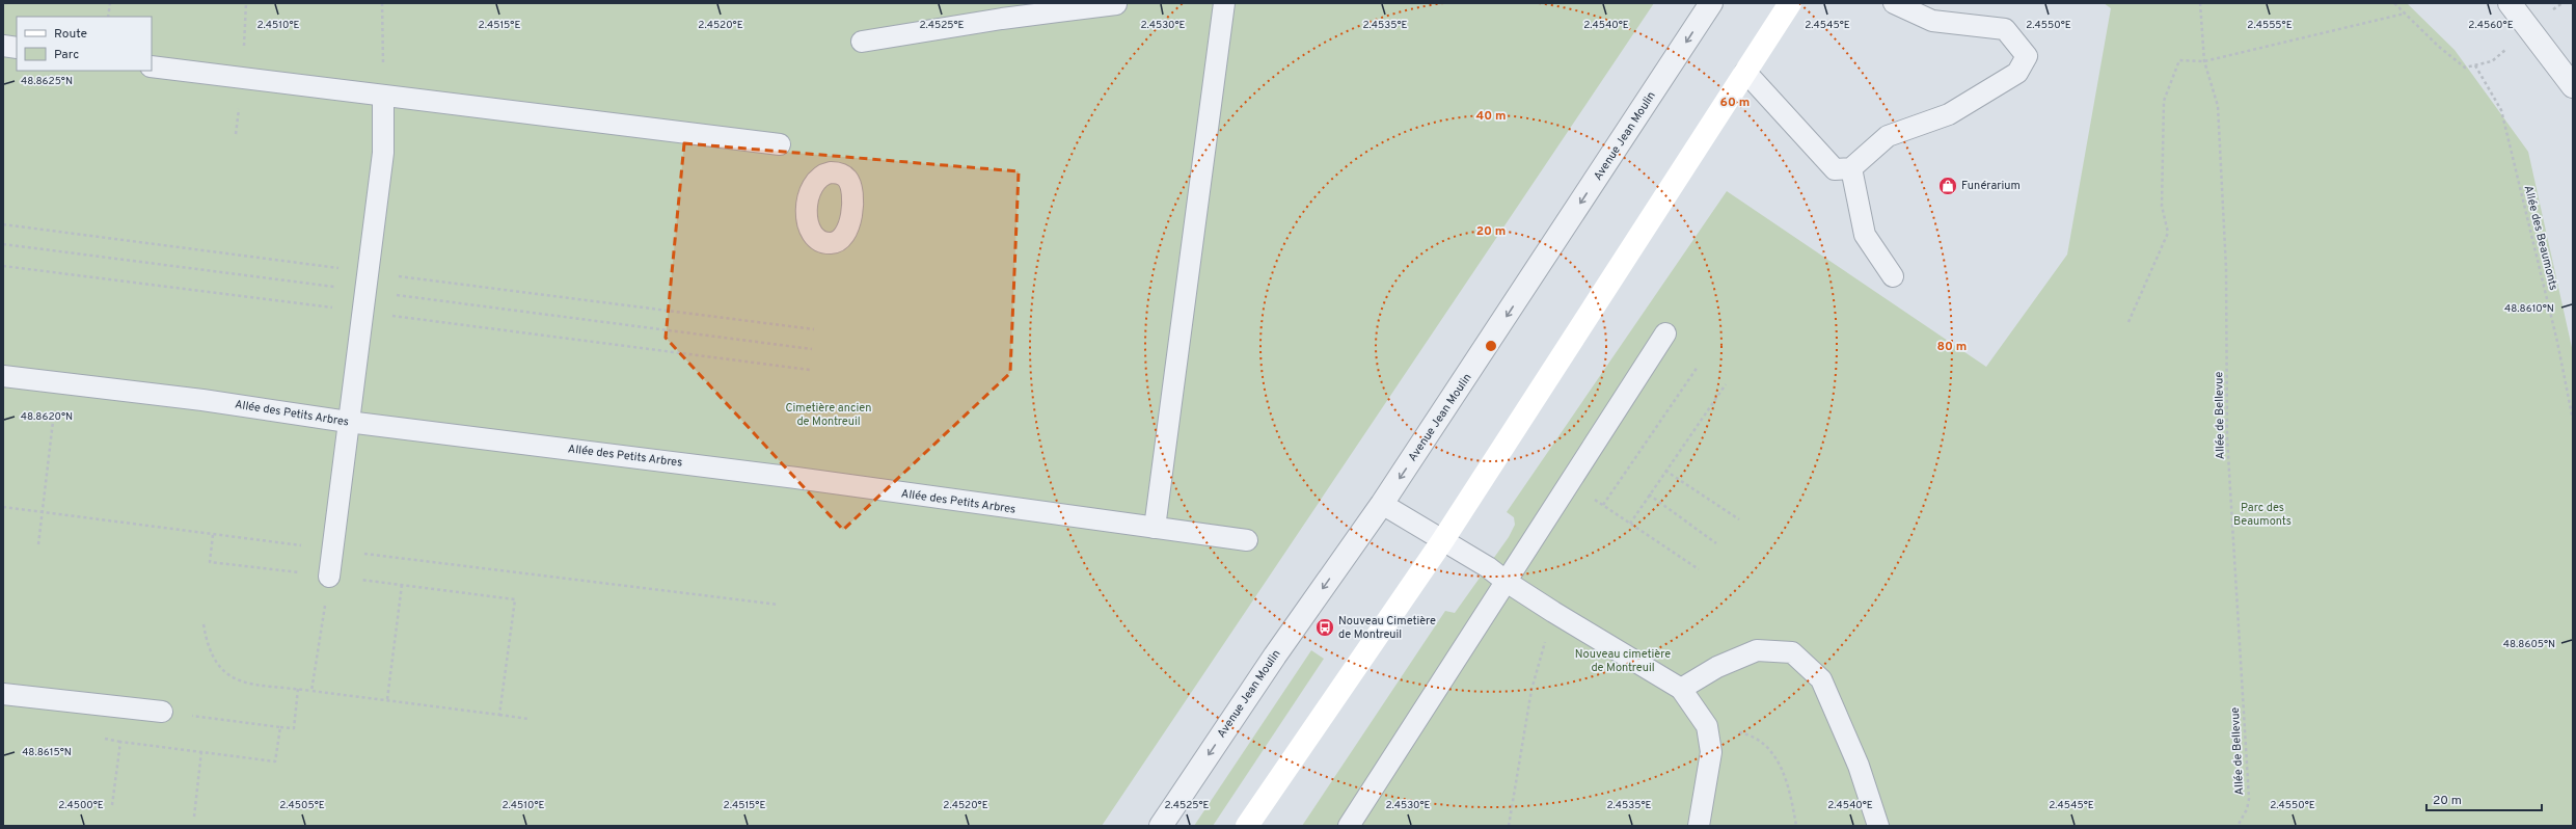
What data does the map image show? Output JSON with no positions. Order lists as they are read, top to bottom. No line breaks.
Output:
{"streets":{"street":["Avenue Jean Moulin"],"lane":["Allée des Petits Arbres"],"path":["Allée des Beaumonts","Allée de Bellevue"]},"one_way":["Avenue Jean Moulin"],"parks":["Cimetière ancien de Montreuil","Parc des Beaumonts","Nouveau cimetière de Montreuil"],"places":{"shop":["Funérarium"],"bus stop":["Nouveau Cimetière de Montreuil"]},"legend":["Route","Parc"],"scale_bar":"20 m","coordinates":["2.4560°E","2.4510°E","2.4515°E","2.4520°E","2.4525°E","2.4530°E","2.4535°E","2.4540°E","2.4545°E","2.4550°E","2.4555°E","48.8625°N","48.8610°N","48.8620°N","48.8605°N","48.8615°N","2.4500°E","2.4505°E"],"rings":["60 m","40 m","20 m","80 m"]}
